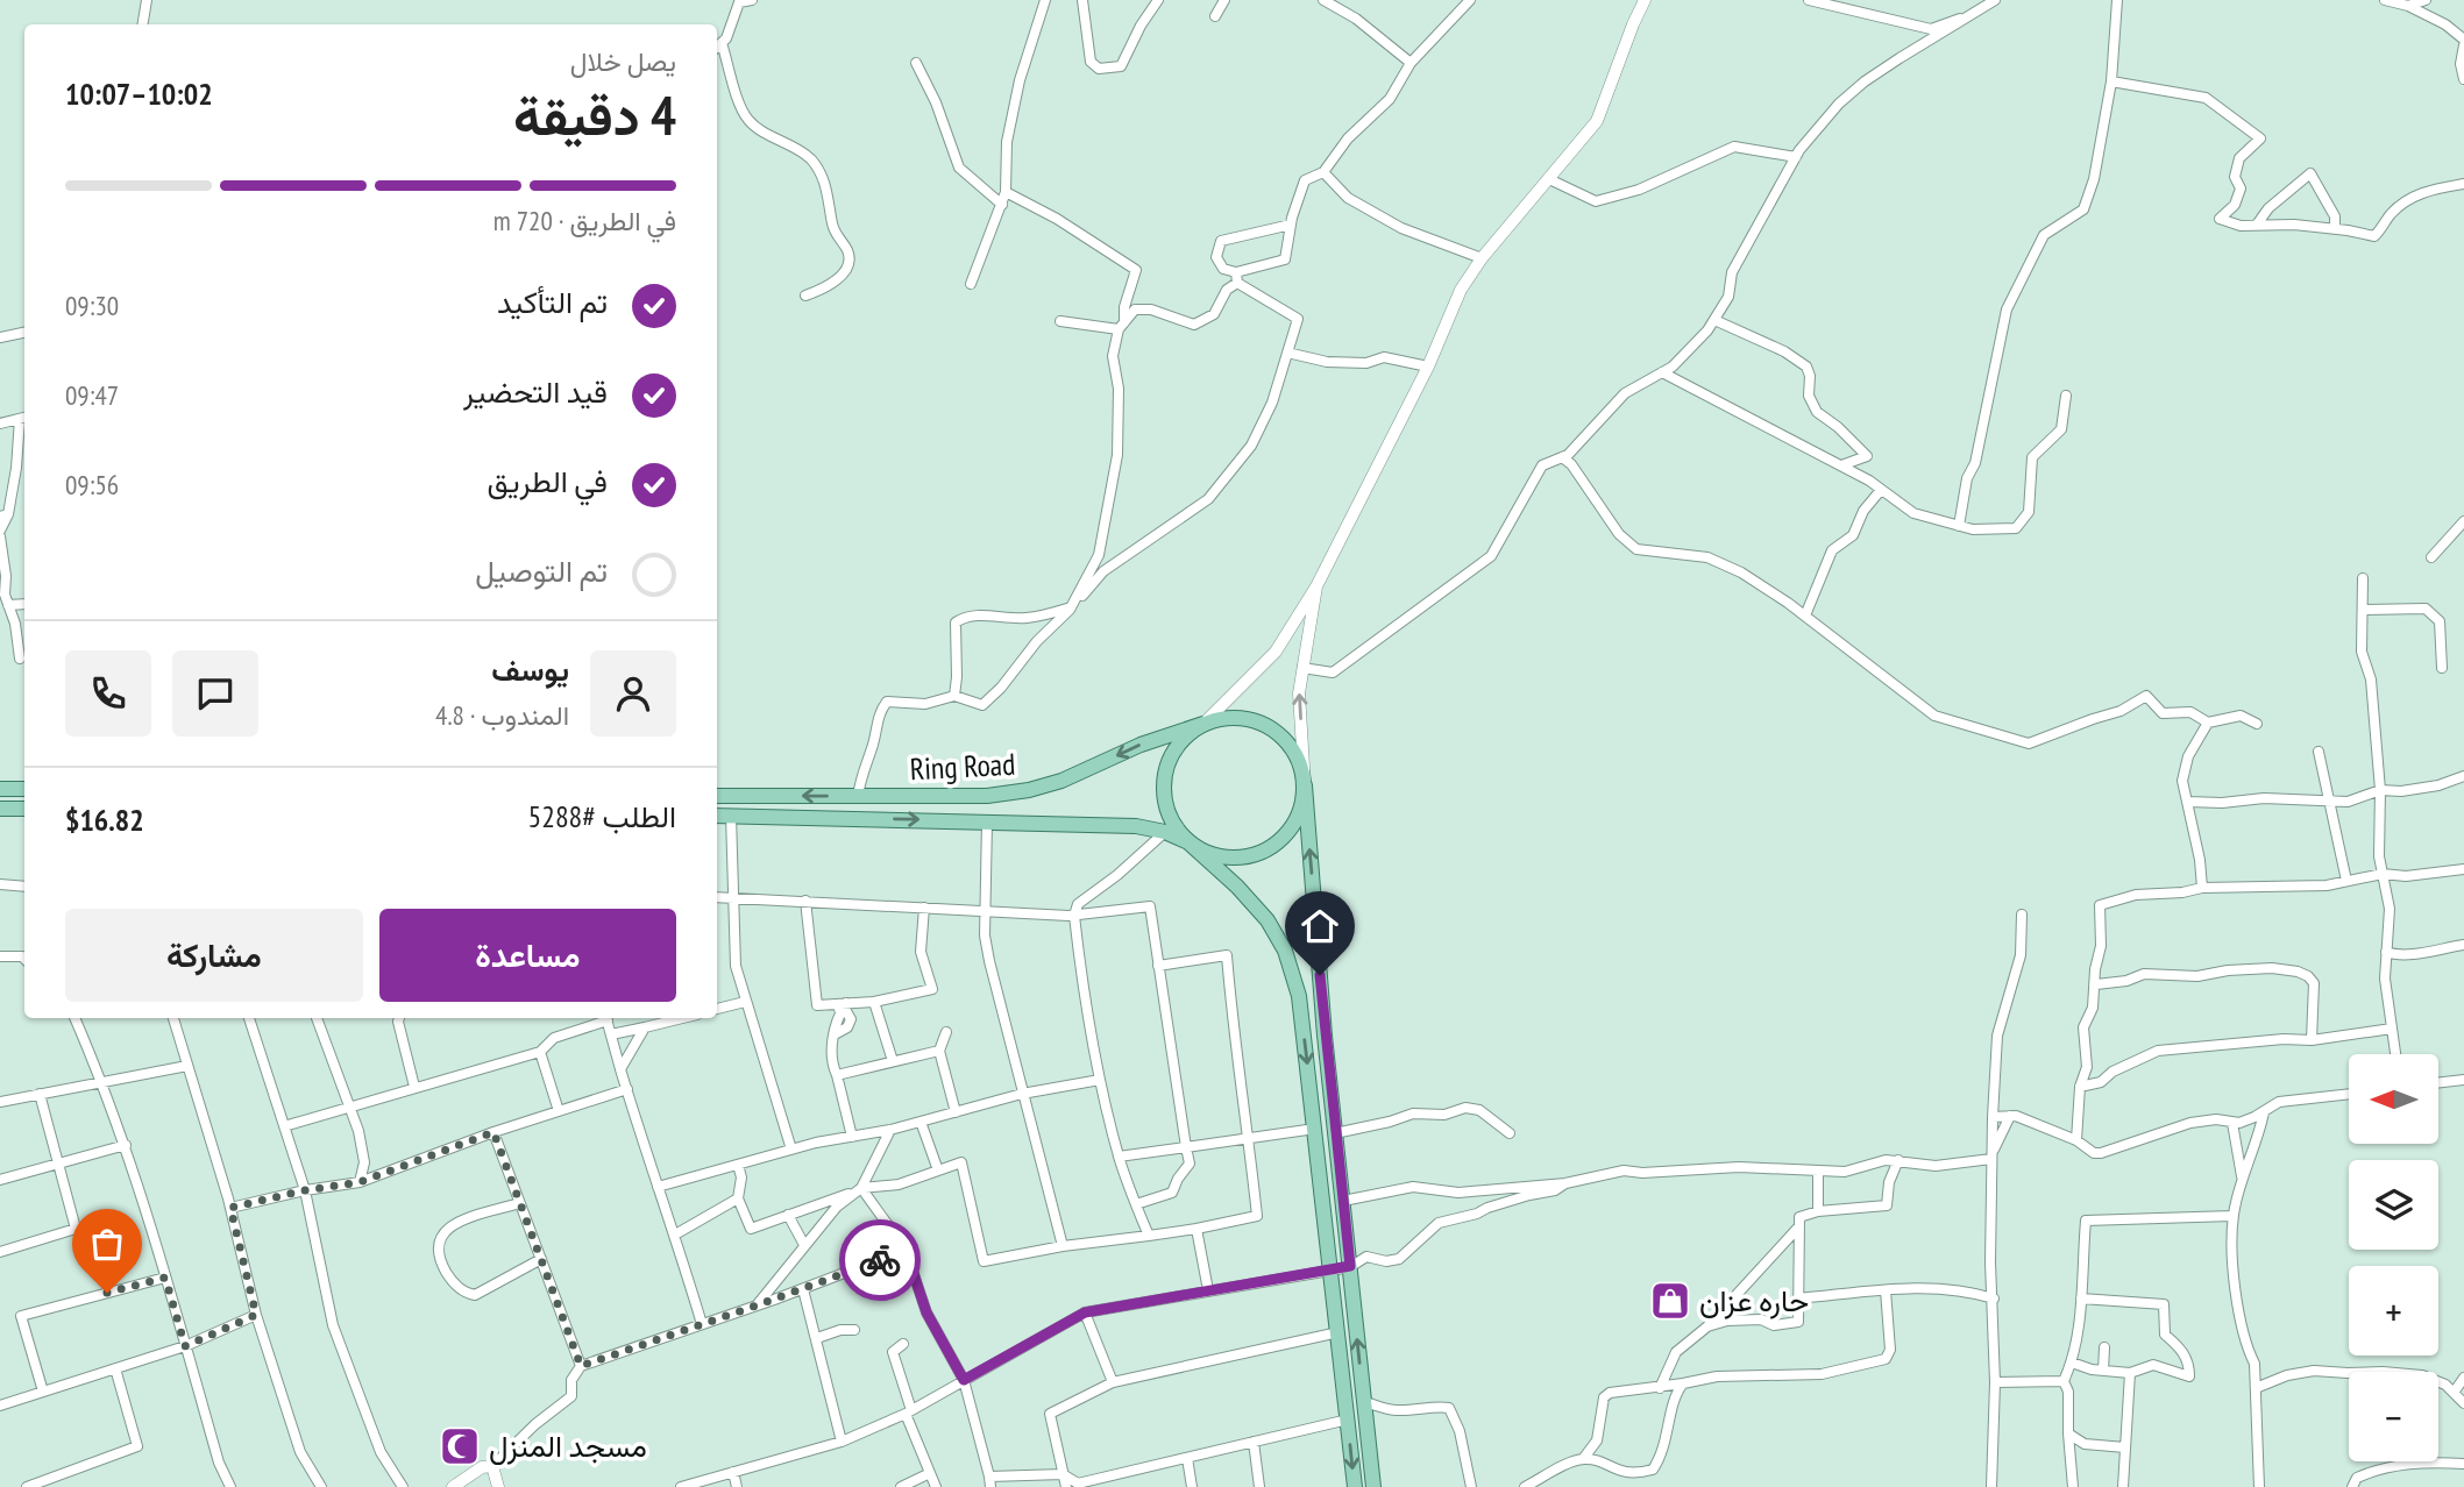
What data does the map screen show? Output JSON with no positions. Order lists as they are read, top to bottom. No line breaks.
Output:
{"streets":{"main road":["Ring Road"]},"places":{"shop":["حاره عزان"],"mosque":["مسجد المنزل"]},"north":"left","page":{"heading":["4 دقيقة","يصل خلال","10:02–10:07"],"panel":["يوسف","المندوب · 4.8","الطلب #5288","$16.82"],"bar":"في الطريق · 720 m","list":[["تم التأكيد","09:30"],["قيد التحضير","09:47"],["في الطريق","09:56"],"تم التوصيل"],"buttons":["مساعدة","مشاركة"],"map_buttons":["+","−"]}}
